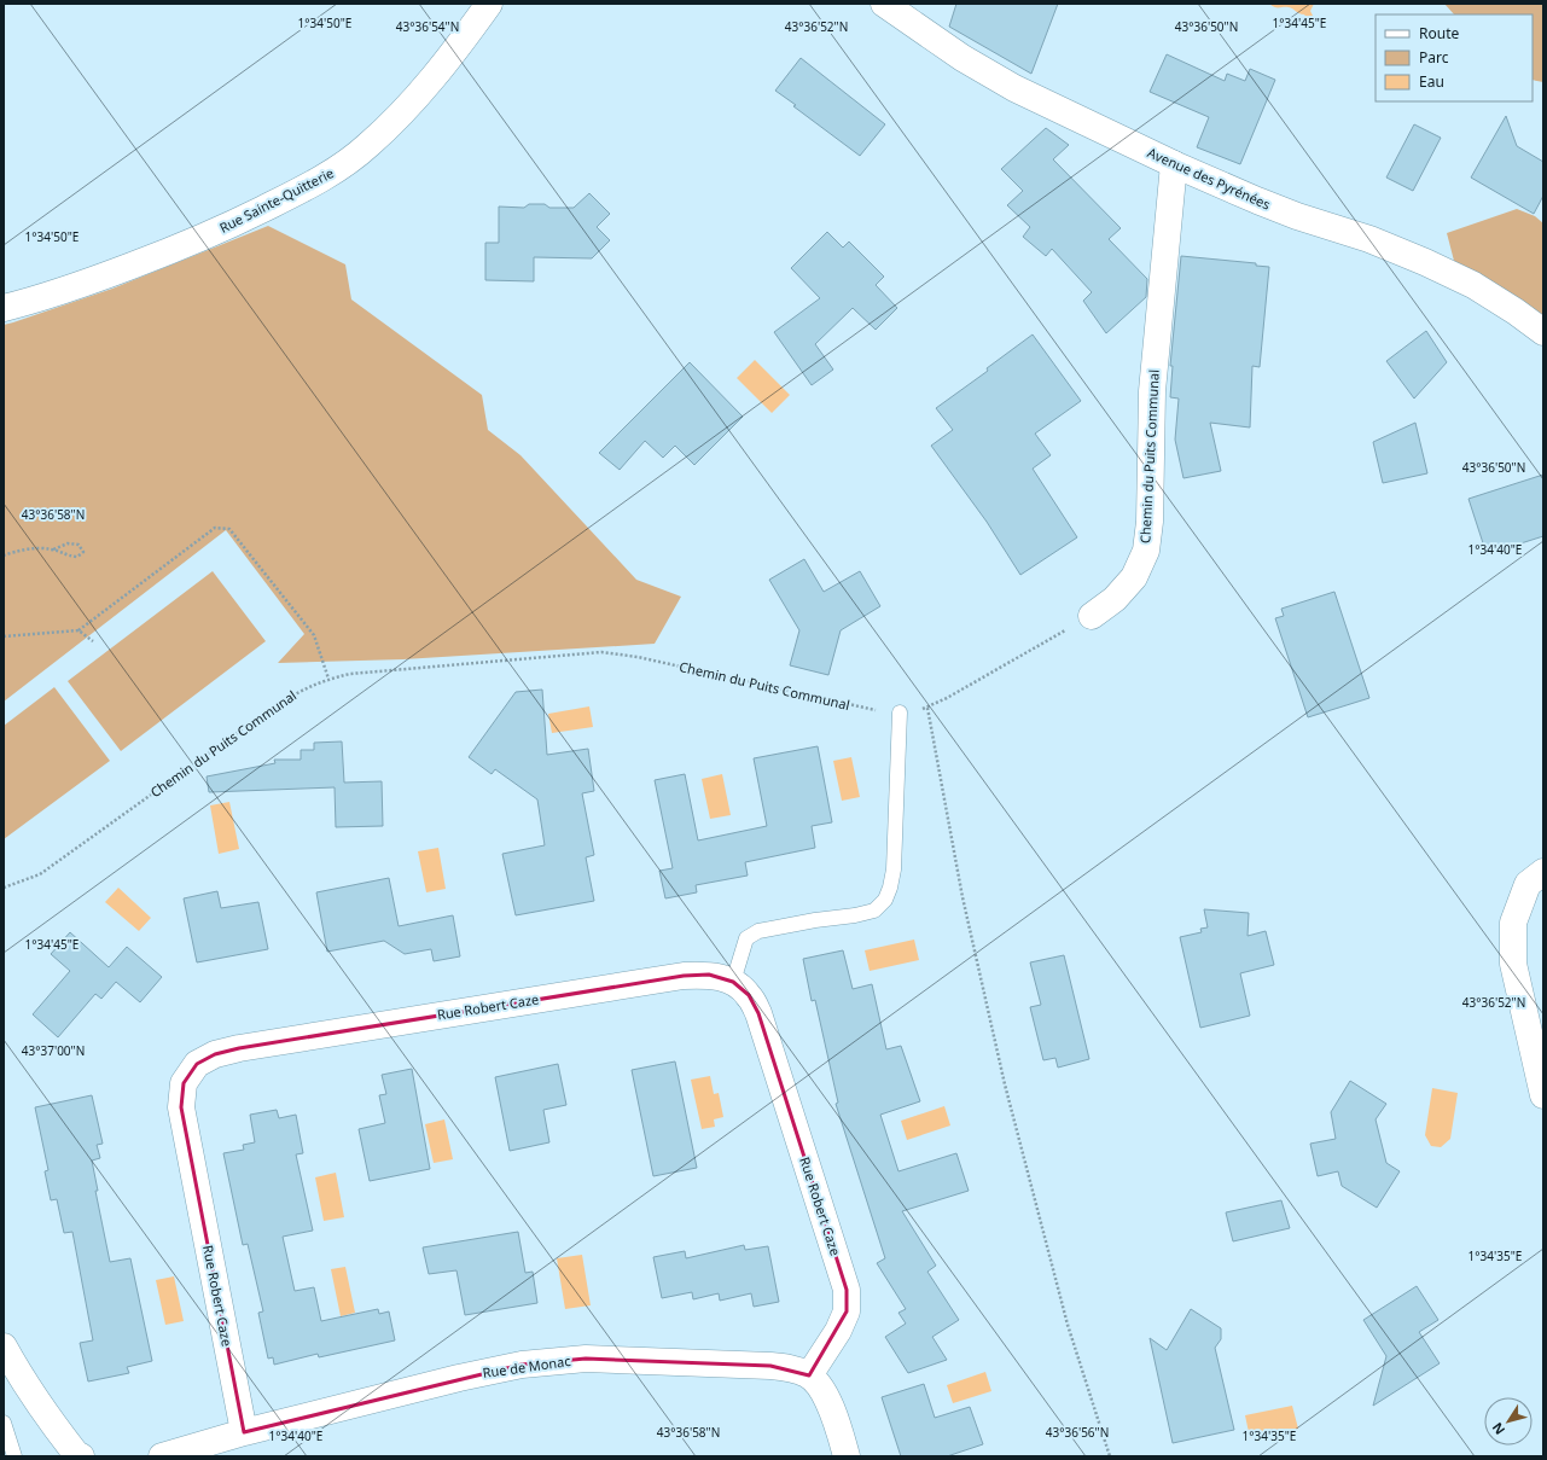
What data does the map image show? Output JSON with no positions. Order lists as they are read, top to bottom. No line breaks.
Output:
{"streets":{"street":["Avenue des Pyrénées","Rue Sainte-Quitterie","Chemin du Puits Communal","Rue Robert Caze","Rue de Monac"]},"crossings":[["Avenue des Pyrénées","Chemin du Puits Communal"],["Rue Robert Caze","Rue de Monac"]],"legend":["Route","Parc","Eau"],"north":"bottom left","coordinates":["1°34'50\"E","1°34'45\"E","43°36'54\"N","43°36'52\"N","43°36'50\"N","43°36'58\"N","1°34'40\"E","43°37'00\"N","1°34'35\"E","43°36'56\"N"]}
